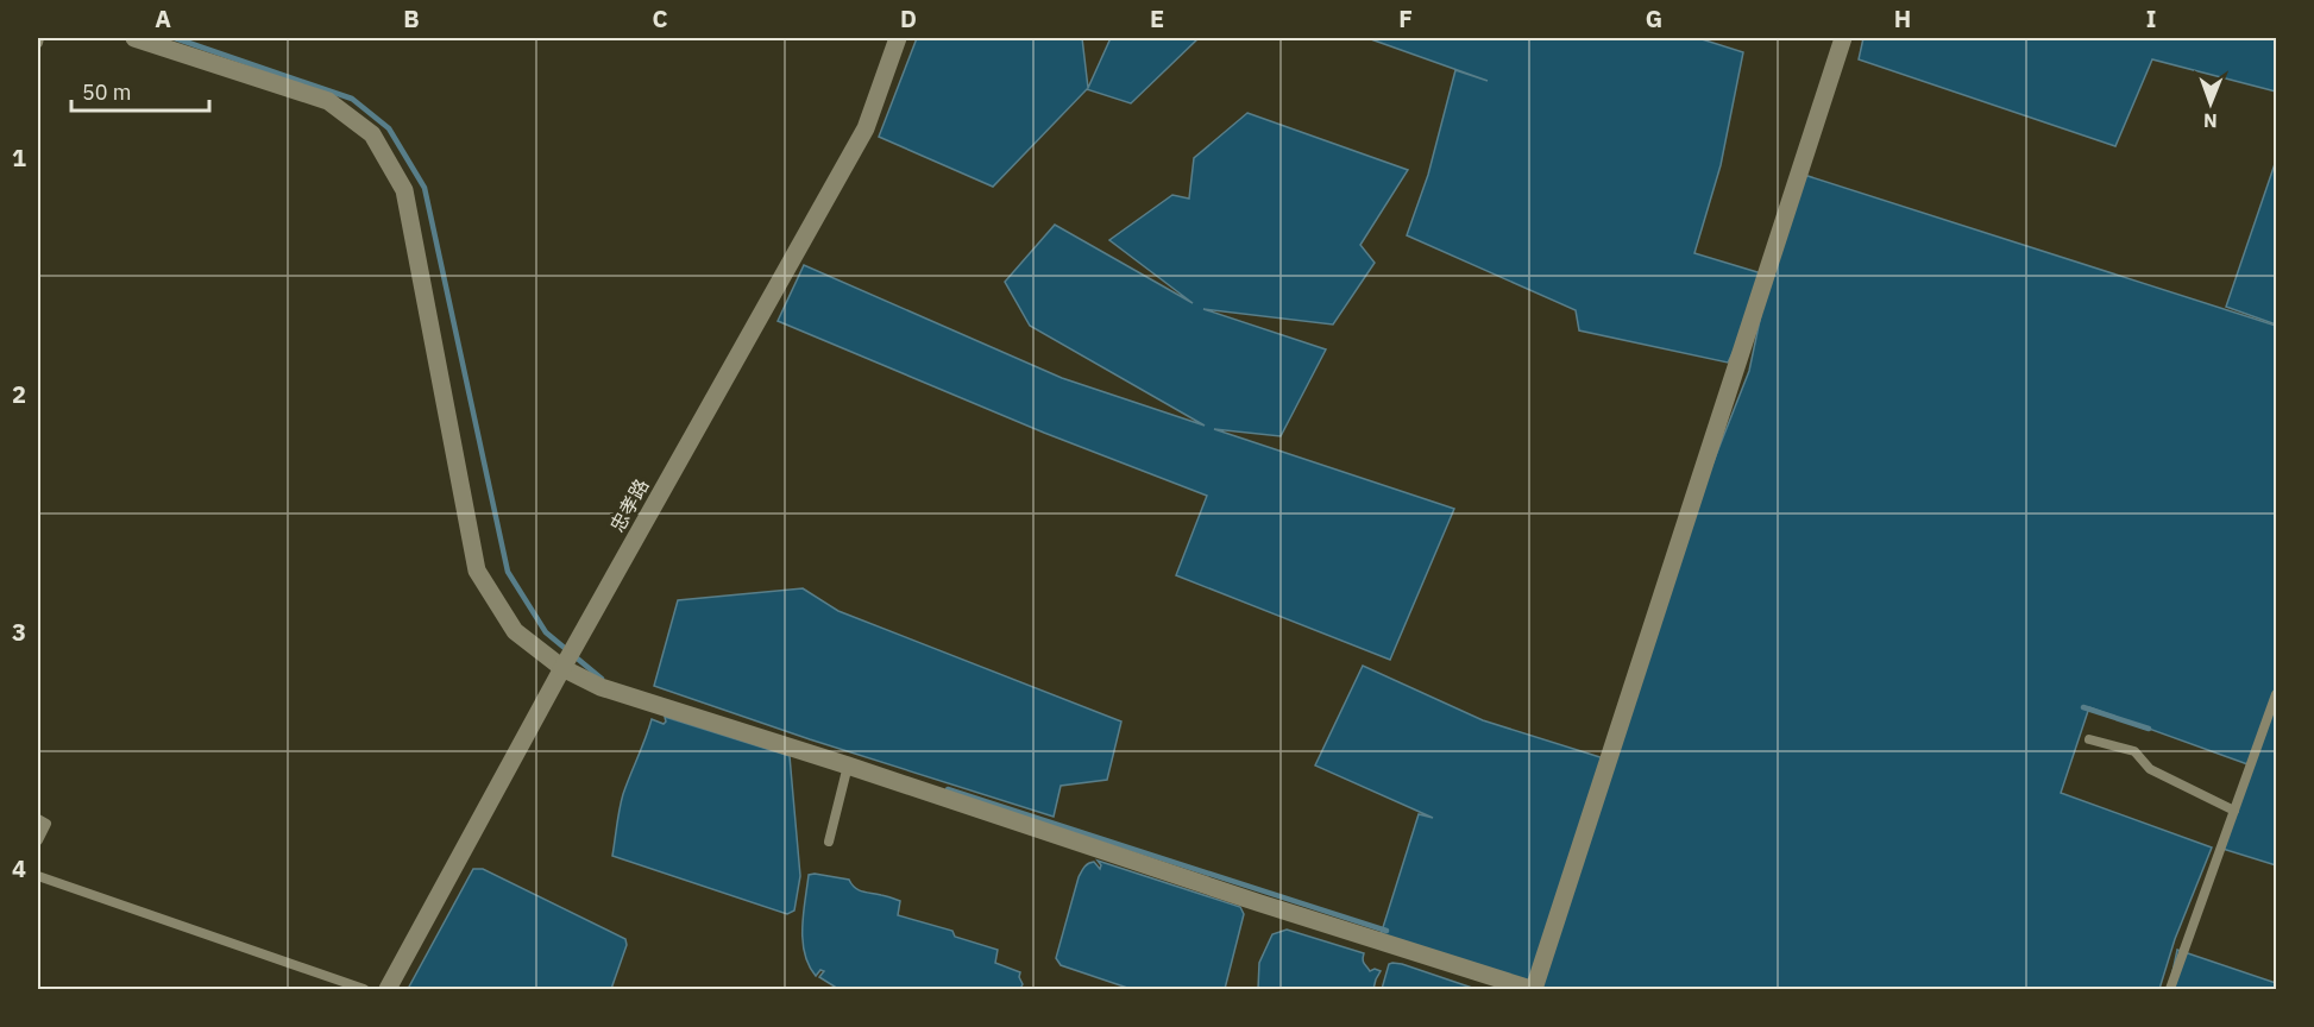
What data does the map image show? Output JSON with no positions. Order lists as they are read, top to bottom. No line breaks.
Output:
{"streets":{"street":["忠孝路"]},"scale_bar":"50 m","north":"bottom","grid":{"columns":["A","B","C","D","E","F","G","H","I"],"rows":["1","2","3","4"]}}
